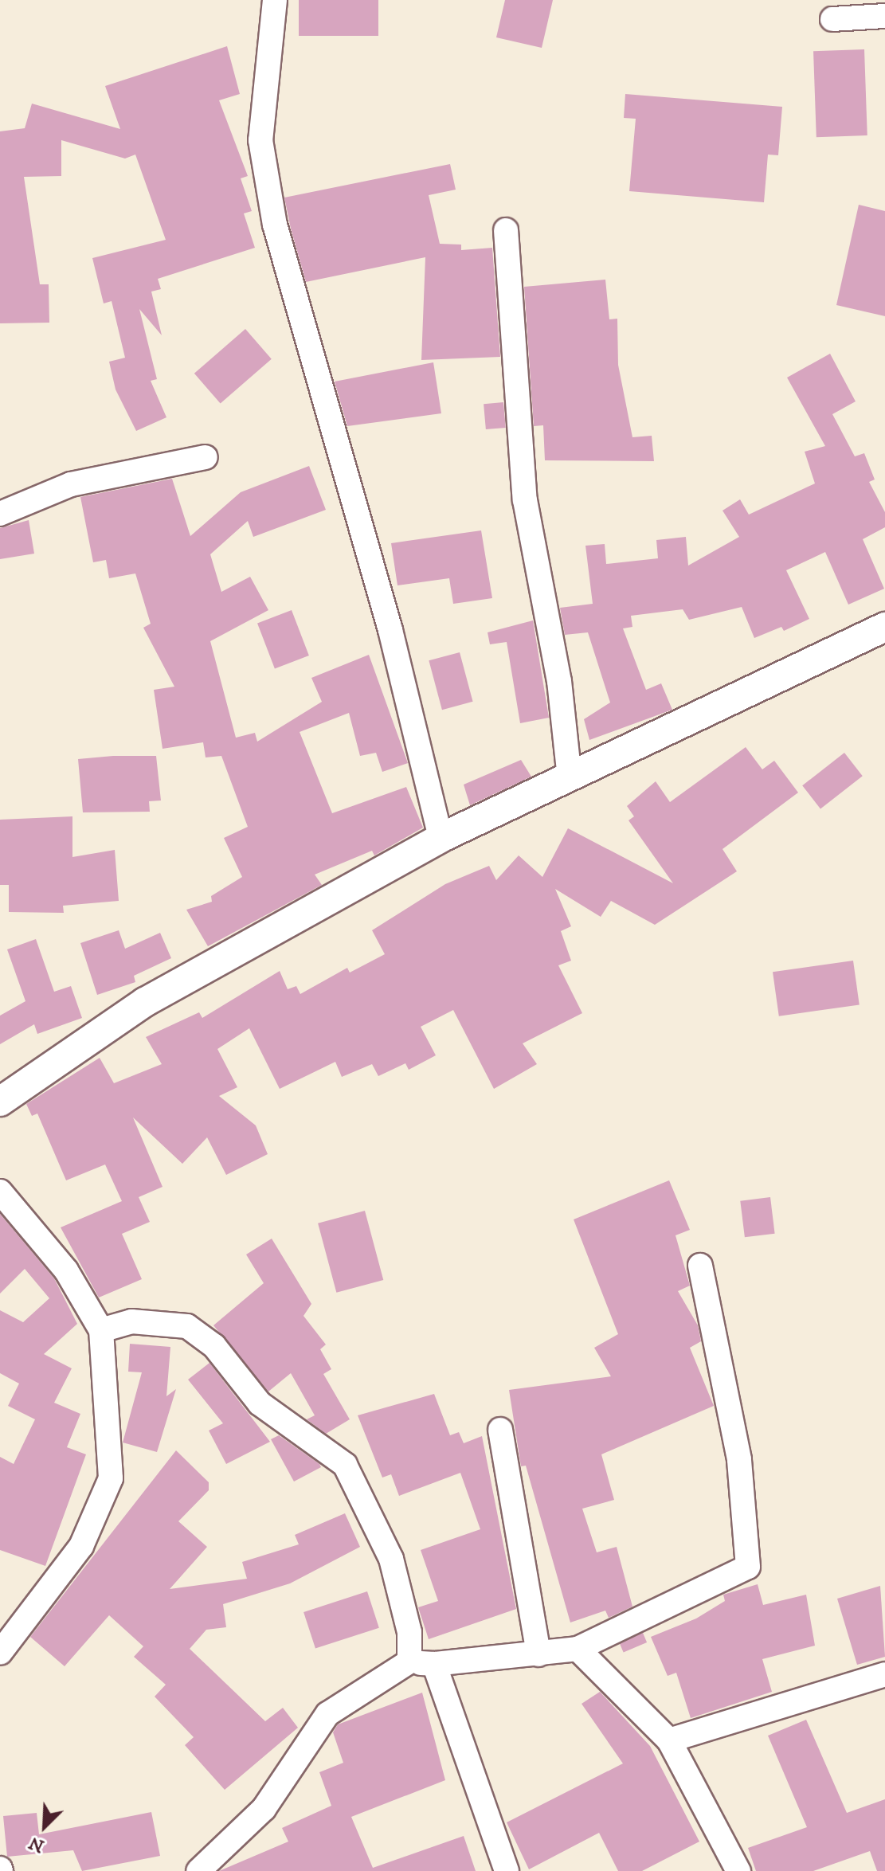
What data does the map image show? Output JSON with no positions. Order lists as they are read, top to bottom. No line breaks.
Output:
{"north":"bottom left"}
